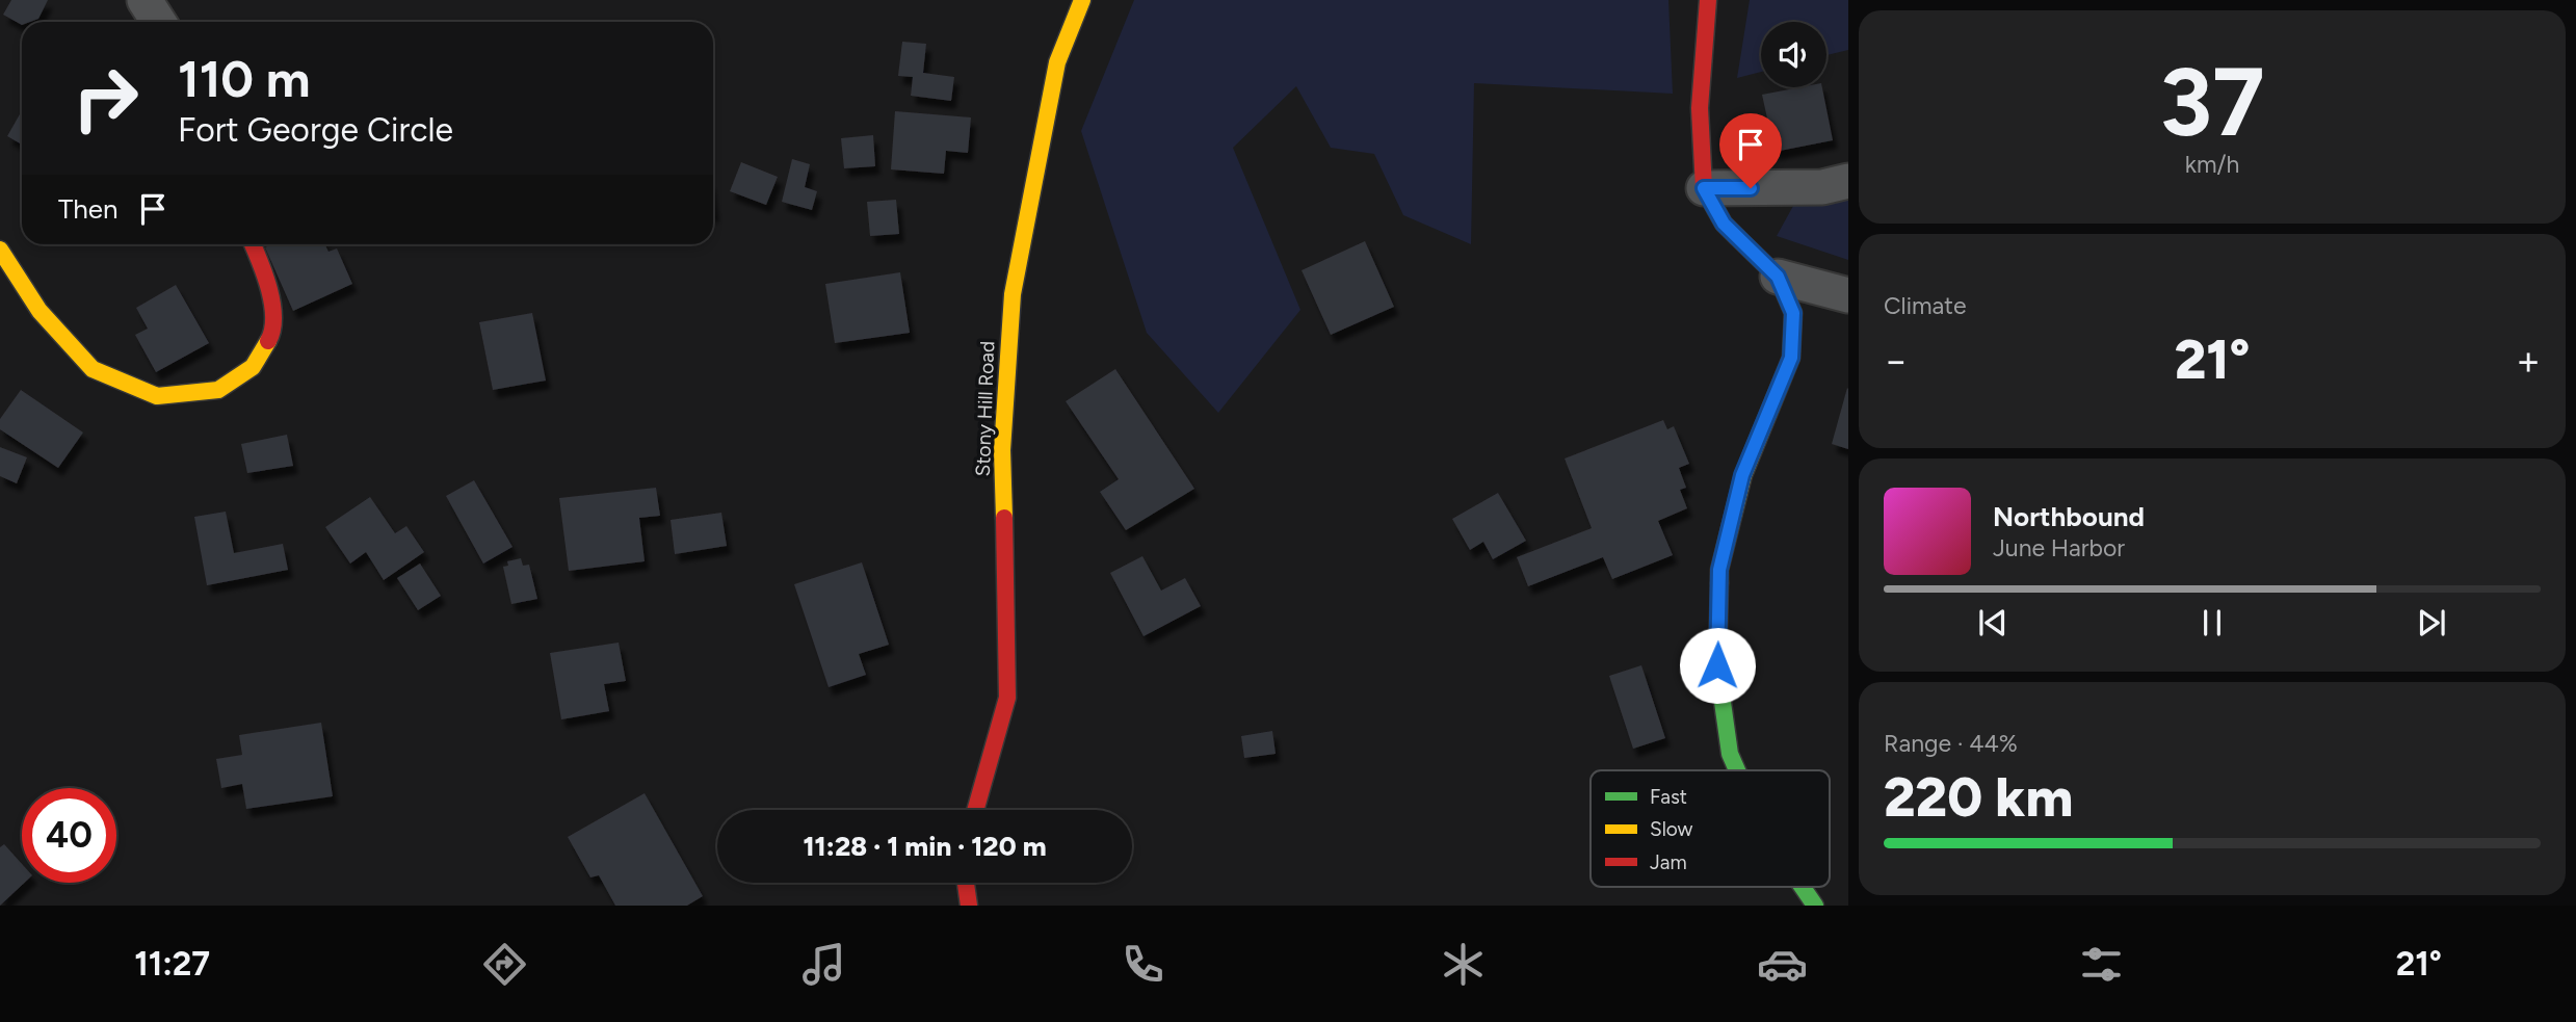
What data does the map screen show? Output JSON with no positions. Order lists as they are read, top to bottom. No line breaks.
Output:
{"streets":{"street":["Stony Hill Road"]},"legend":["Fast","Slow","Jam"],"page":{"tile":[["37","km/h"],"Climate",["Range · 44%","220 km"]],"turn":["110 m","Fort George Circle"],"then":"Then","heat":["−","21°","+"],"song":["Northbound","June Harbor"],"limit":"40","trip":"11:28 · 1 min · 120 m","tabs":["11:27","21°"]}}
